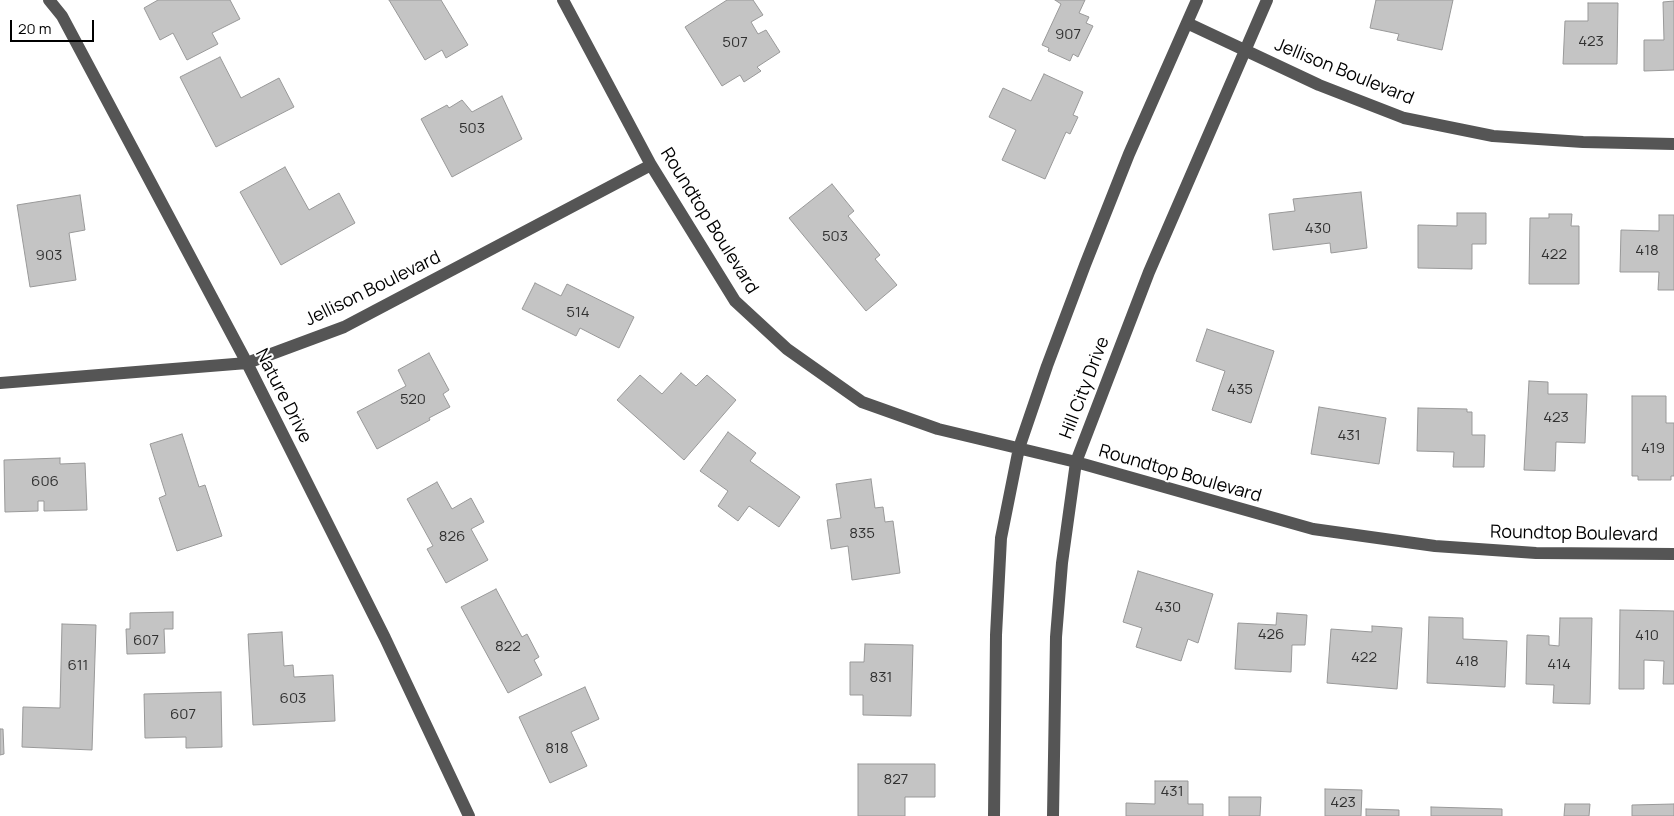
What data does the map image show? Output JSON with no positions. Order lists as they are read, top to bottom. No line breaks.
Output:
{"streets":{"street":["Jellison Boulevard","Roundtop Boulevard","Hill City Drive","Nature Drive"]},"crossings":[["Jellison Boulevard","Roundtop Boulevard"],["Jellison Boulevard","Hill City Drive"],["Jellison Boulevard","Nature Drive"],["Roundtop Boulevard","Hill City Drive"]],"house_numbers":["907","423","507","503","430","503","418","422","903","514","435","520","423","431","419","606","835","826","430","426","410","607","822","422","418","414","611","831","603","607","818","827","431","423"],"scale_bar":"20 m"}
